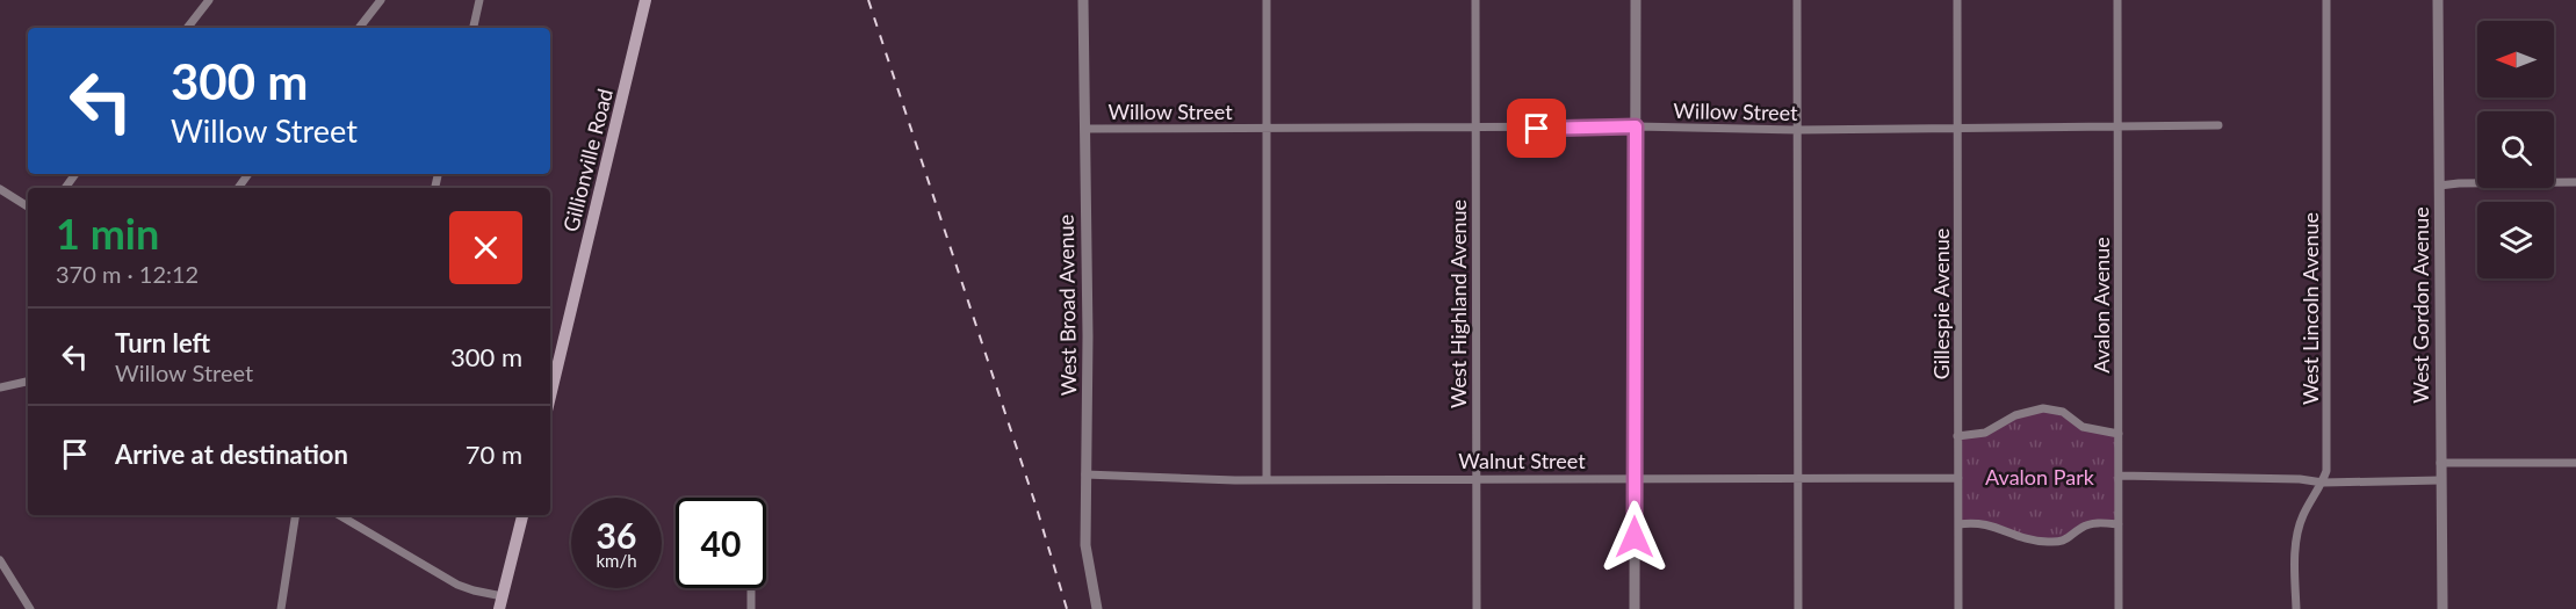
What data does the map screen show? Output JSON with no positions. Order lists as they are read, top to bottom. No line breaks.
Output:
{"streets":{"main road":["Gillionville Road"],"street":["Willow Street","West Highland Avenue","Gillespie Avenue","West Broad Avenue","Avalon Avenue","West Gordon Avenue","West Lincoln Avenue","Walnut Street"]},"crossings":[["Willow Street","West Highland Avenue"],["Willow Street","Gillespie Avenue"],["Willow Street","West Broad Avenue"],["Willow Street","Avalon Avenue"],["West Highland Avenue","Walnut Street"],["Gillespie Avenue","Walnut Street"],["West Broad Avenue","Walnut Street"]],"parks":["Avalon Park"],"north":"left","page":{"turn":["300 m","Willow Street"],"heading":["1 min","370 m · 12:12"],"list":[{"name":"Turn left","note":"Willow Street","value":"300 m"},{"name":"Arrive at destination","value":"70 m"}],"speed":"36 km/h","limit":"40"}}
